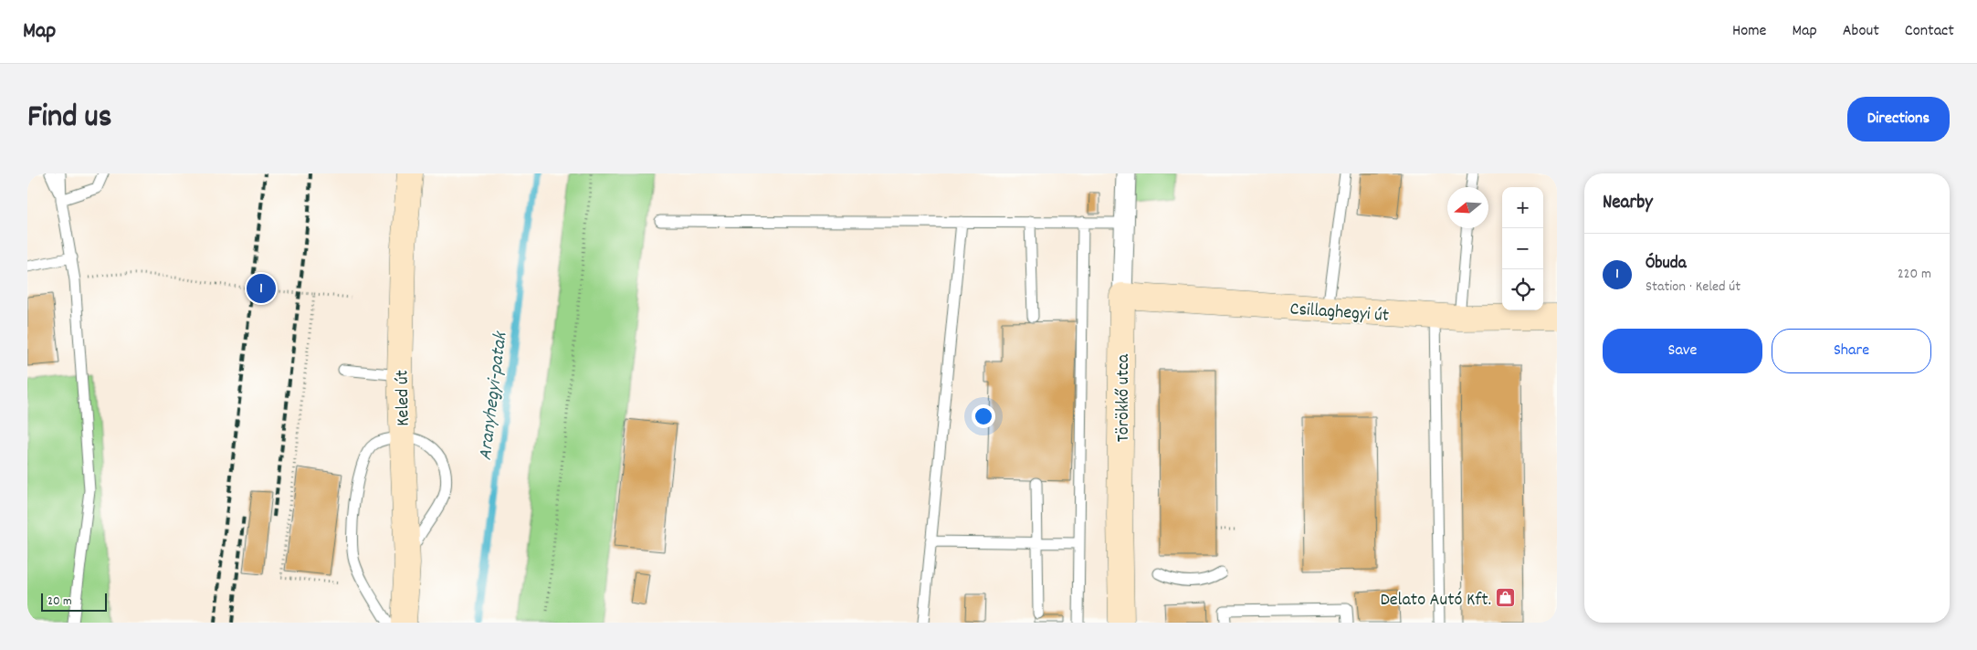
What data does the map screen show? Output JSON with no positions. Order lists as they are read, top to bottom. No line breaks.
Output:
{"streets":{"street":["Csillaghegyi út","Keled út","Törökkő utca"]},"crossings":[["Csillaghegyi út","Törökkő utca"]],"water":["Aranyhegyi-patak"],"places":{"shop":["Delato Autó Kft."]},"scale_bar":"20 m","north":"left","page":{"header":"Map","nav":["Home","Map","About","Contact"],"title":"Find us","buttons":["Directions",["Save","Share"]],"heading":"Nearby","map_buttons":["+","−"],"list":[{"mark":"1","name":"Óbuda","note":"Station · Keled út","value":"220 m"}],"pins":"1","scale":"20 m"}}
